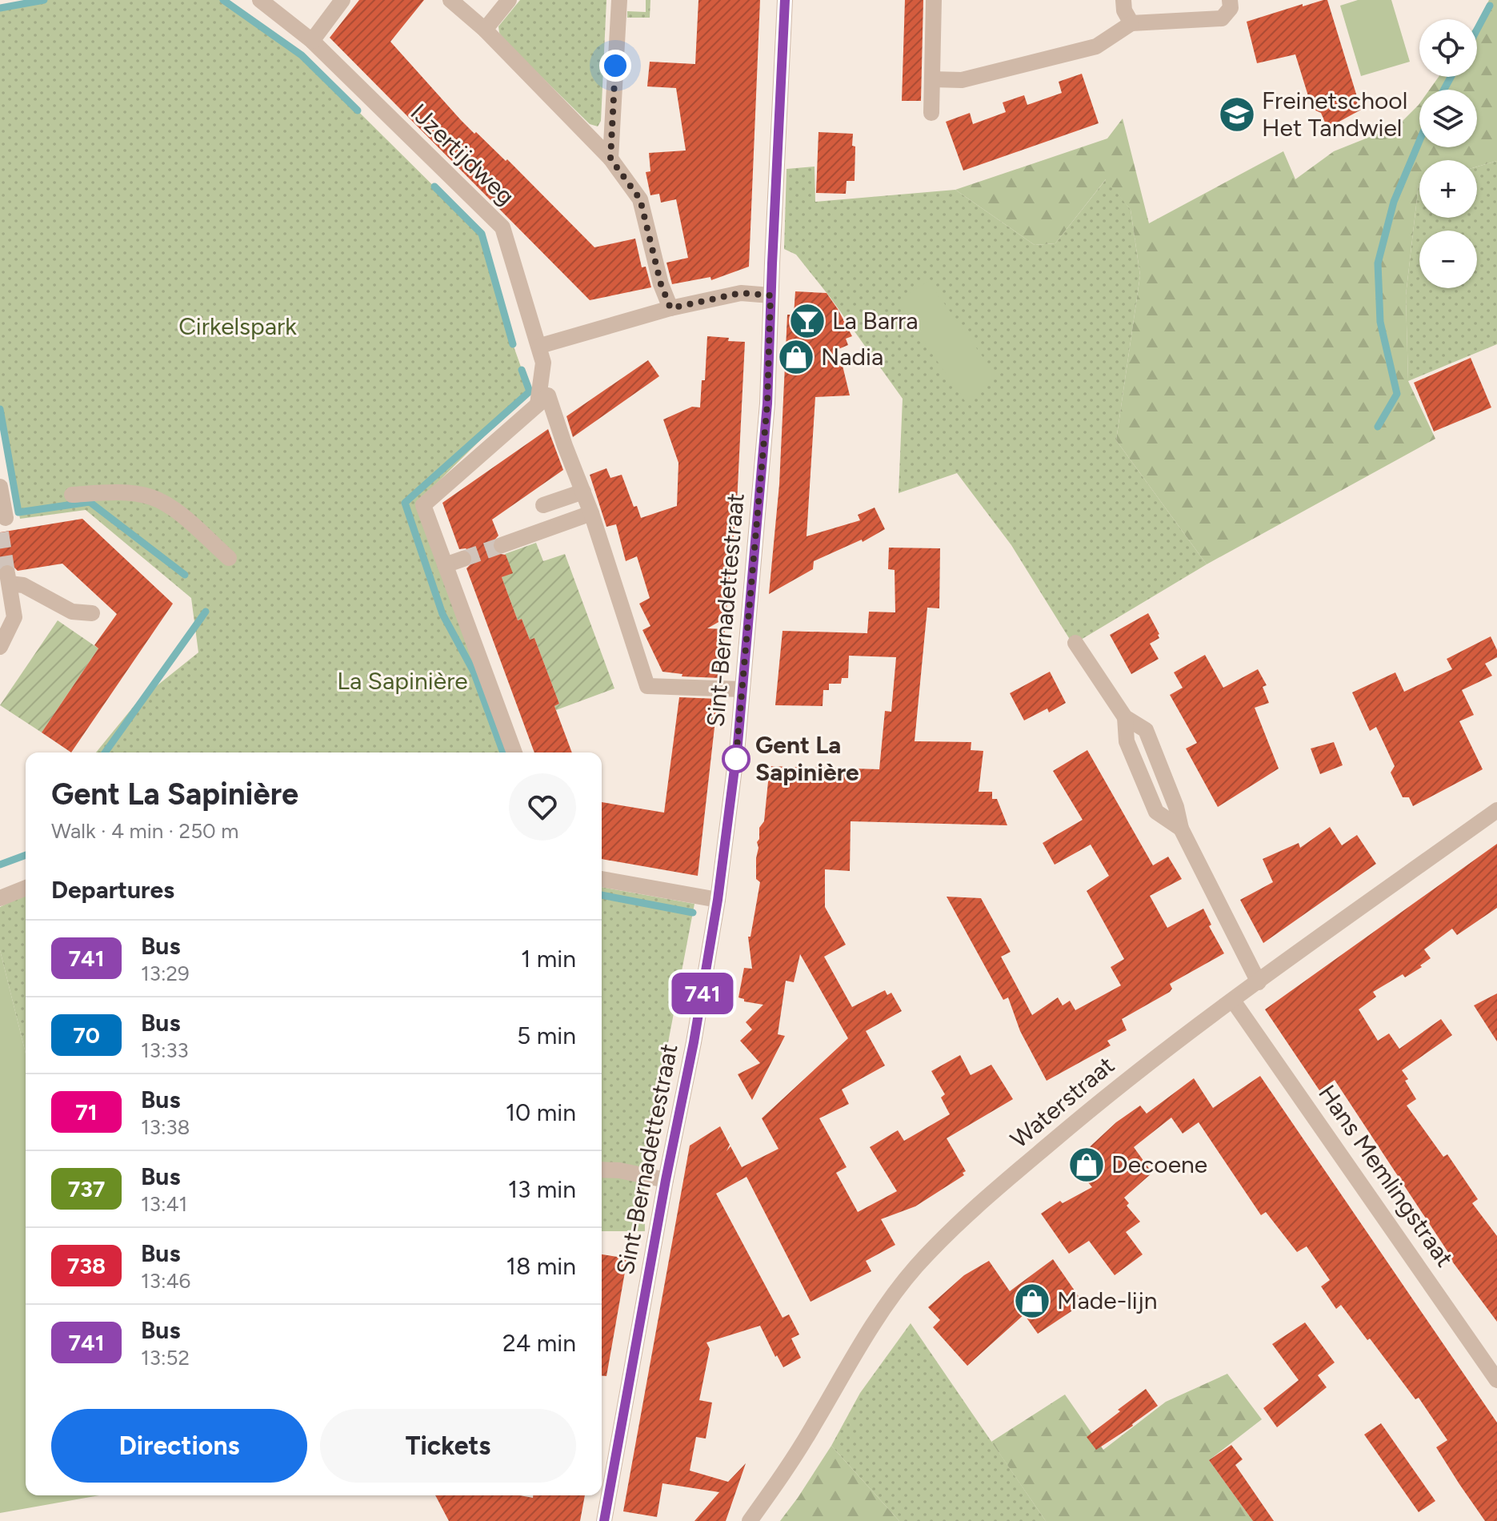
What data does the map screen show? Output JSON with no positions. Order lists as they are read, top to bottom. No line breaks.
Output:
{"streets":{"street":["IJzertijdweg","Sint-Bernadettestraat","Waterstraat","Hans Memlingstraat"]},"crossings":[["Waterstraat","Hans Memlingstraat"]],"parks":["Cirkelspark","La Sapinière"],"places":{"school or university":["Freinetschool Het Tandwiel"],"bar":["La Barra"],"shop":["Nadia","Decoene","Made-lijn"],"other":["Gent La Sapinière"]},"lines":["bus line 741"],"page":{"on_map":"741","map_buttons":["+","−"],"heading":[["Gent La Sapinière","Walk · 4 min · 250 m"],"Departures"],"list":[{"mark":"741","name":"Bus","note":"13:29","value":"1 min"},{"mark":"70","name":"Bus","note":"13:33","value":"5 min"},{"mark":"71","name":"Bus","note":"13:38","value":"10 min"},{"mark":"737","name":"Bus","note":"13:41","value":"13 min"},{"mark":"738","name":"Bus","note":"13:46","value":"18 min"},{"mark":"741","name":"Bus","note":"13:52","value":"24 min"}],"buttons":["Directions","Tickets"]}}
